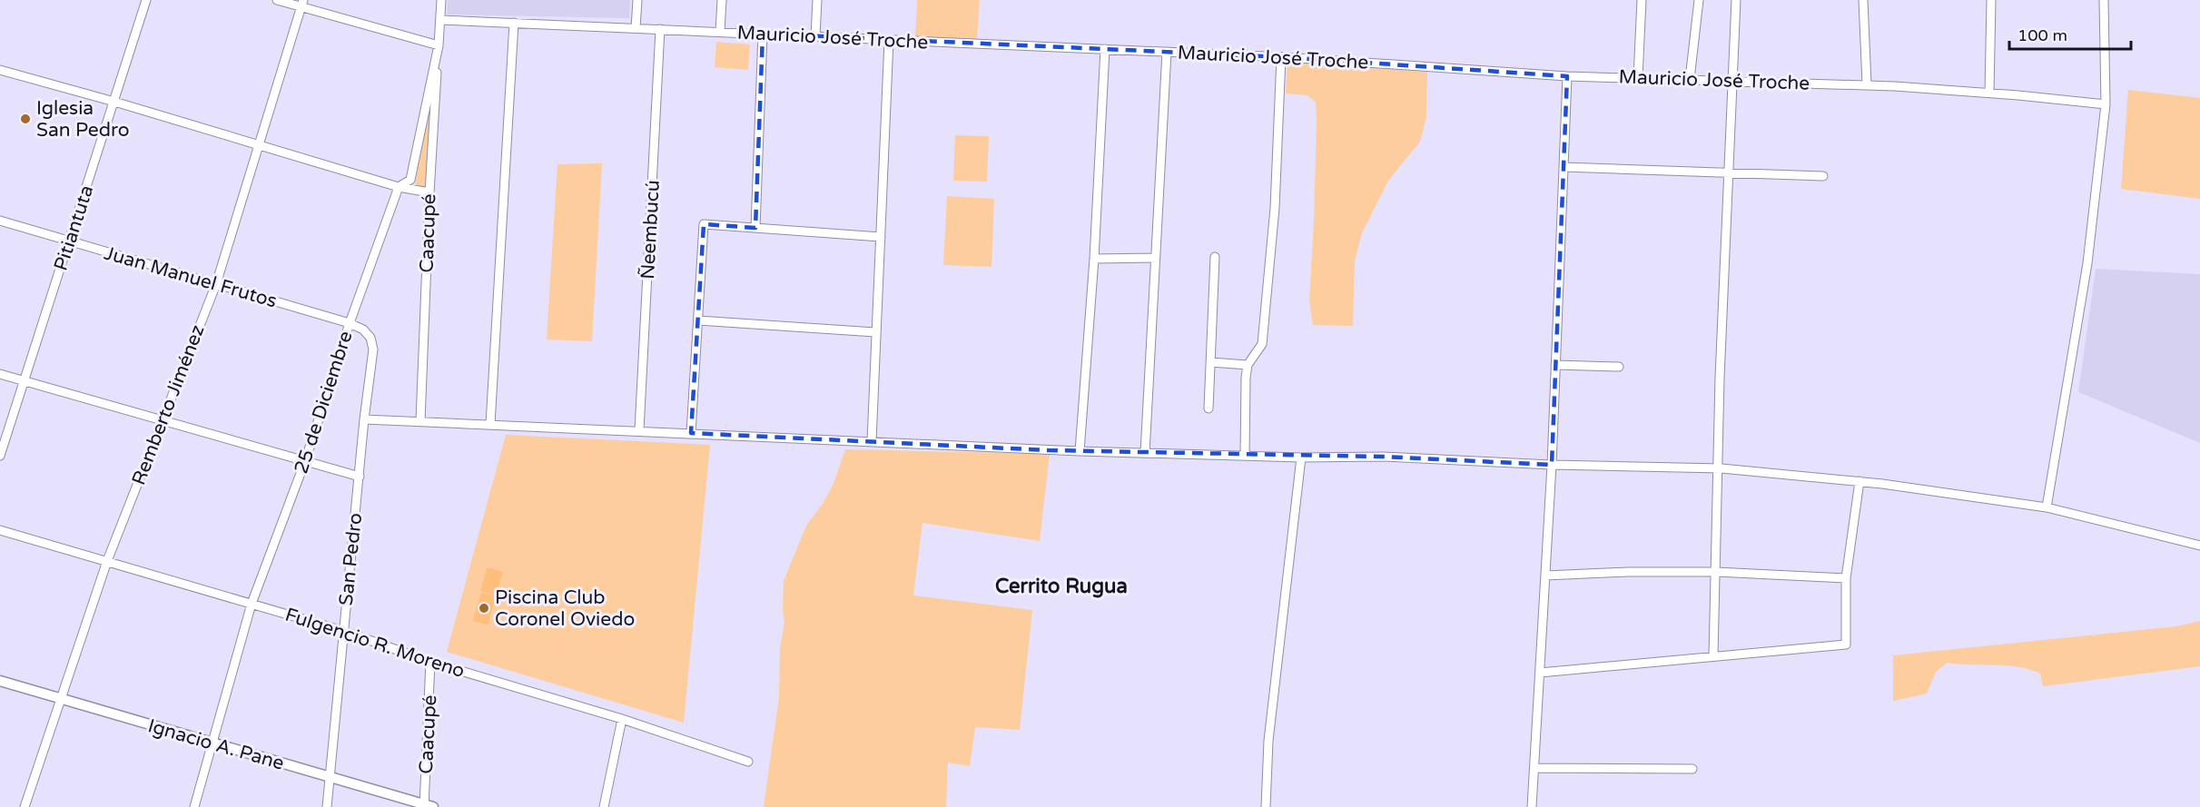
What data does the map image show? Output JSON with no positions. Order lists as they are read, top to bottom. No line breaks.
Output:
{"streets":{"street":["Mauricio José Troche","Pitiantuta","Ñeembucú","Caacupé","Juan Manuel Frutos","25 de Diciembre","Remberto Jiménez","San Pedro","Fulgencio R. Moreno","Ignacio A. Pane"]},"crossings":[["Mauricio José Troche","Ñeembucú"],["Mauricio José Troche","25 de Diciembre"],["Pitiantuta","Juan Manuel Frutos"],["Caacupé","25 de Diciembre"],["Caacupé","Fulgencio R. Moreno"],["Caacupé","Ignacio A. Pane"],["Juan Manuel Frutos","25 de Diciembre"],["Juan Manuel Frutos","Remberto Jiménez"],["Juan Manuel Frutos","San Pedro"],["25 de Diciembre","San Pedro"],["25 de Diciembre","Fulgencio R. Moreno"],["25 de Diciembre","Ignacio A. Pane"],["Remberto Jiménez","Fulgencio R. Moreno"],["Remberto Jiménez","Ignacio A. Pane"],["San Pedro","Fulgencio R. Moreno"],["San Pedro","Ignacio A. Pane"]],"districts":["Cerrito Rugua"],"places":["Iglesia San Pedro","Piscina Club Coronel Oviedo"],"scale_bar":"100 m"}
